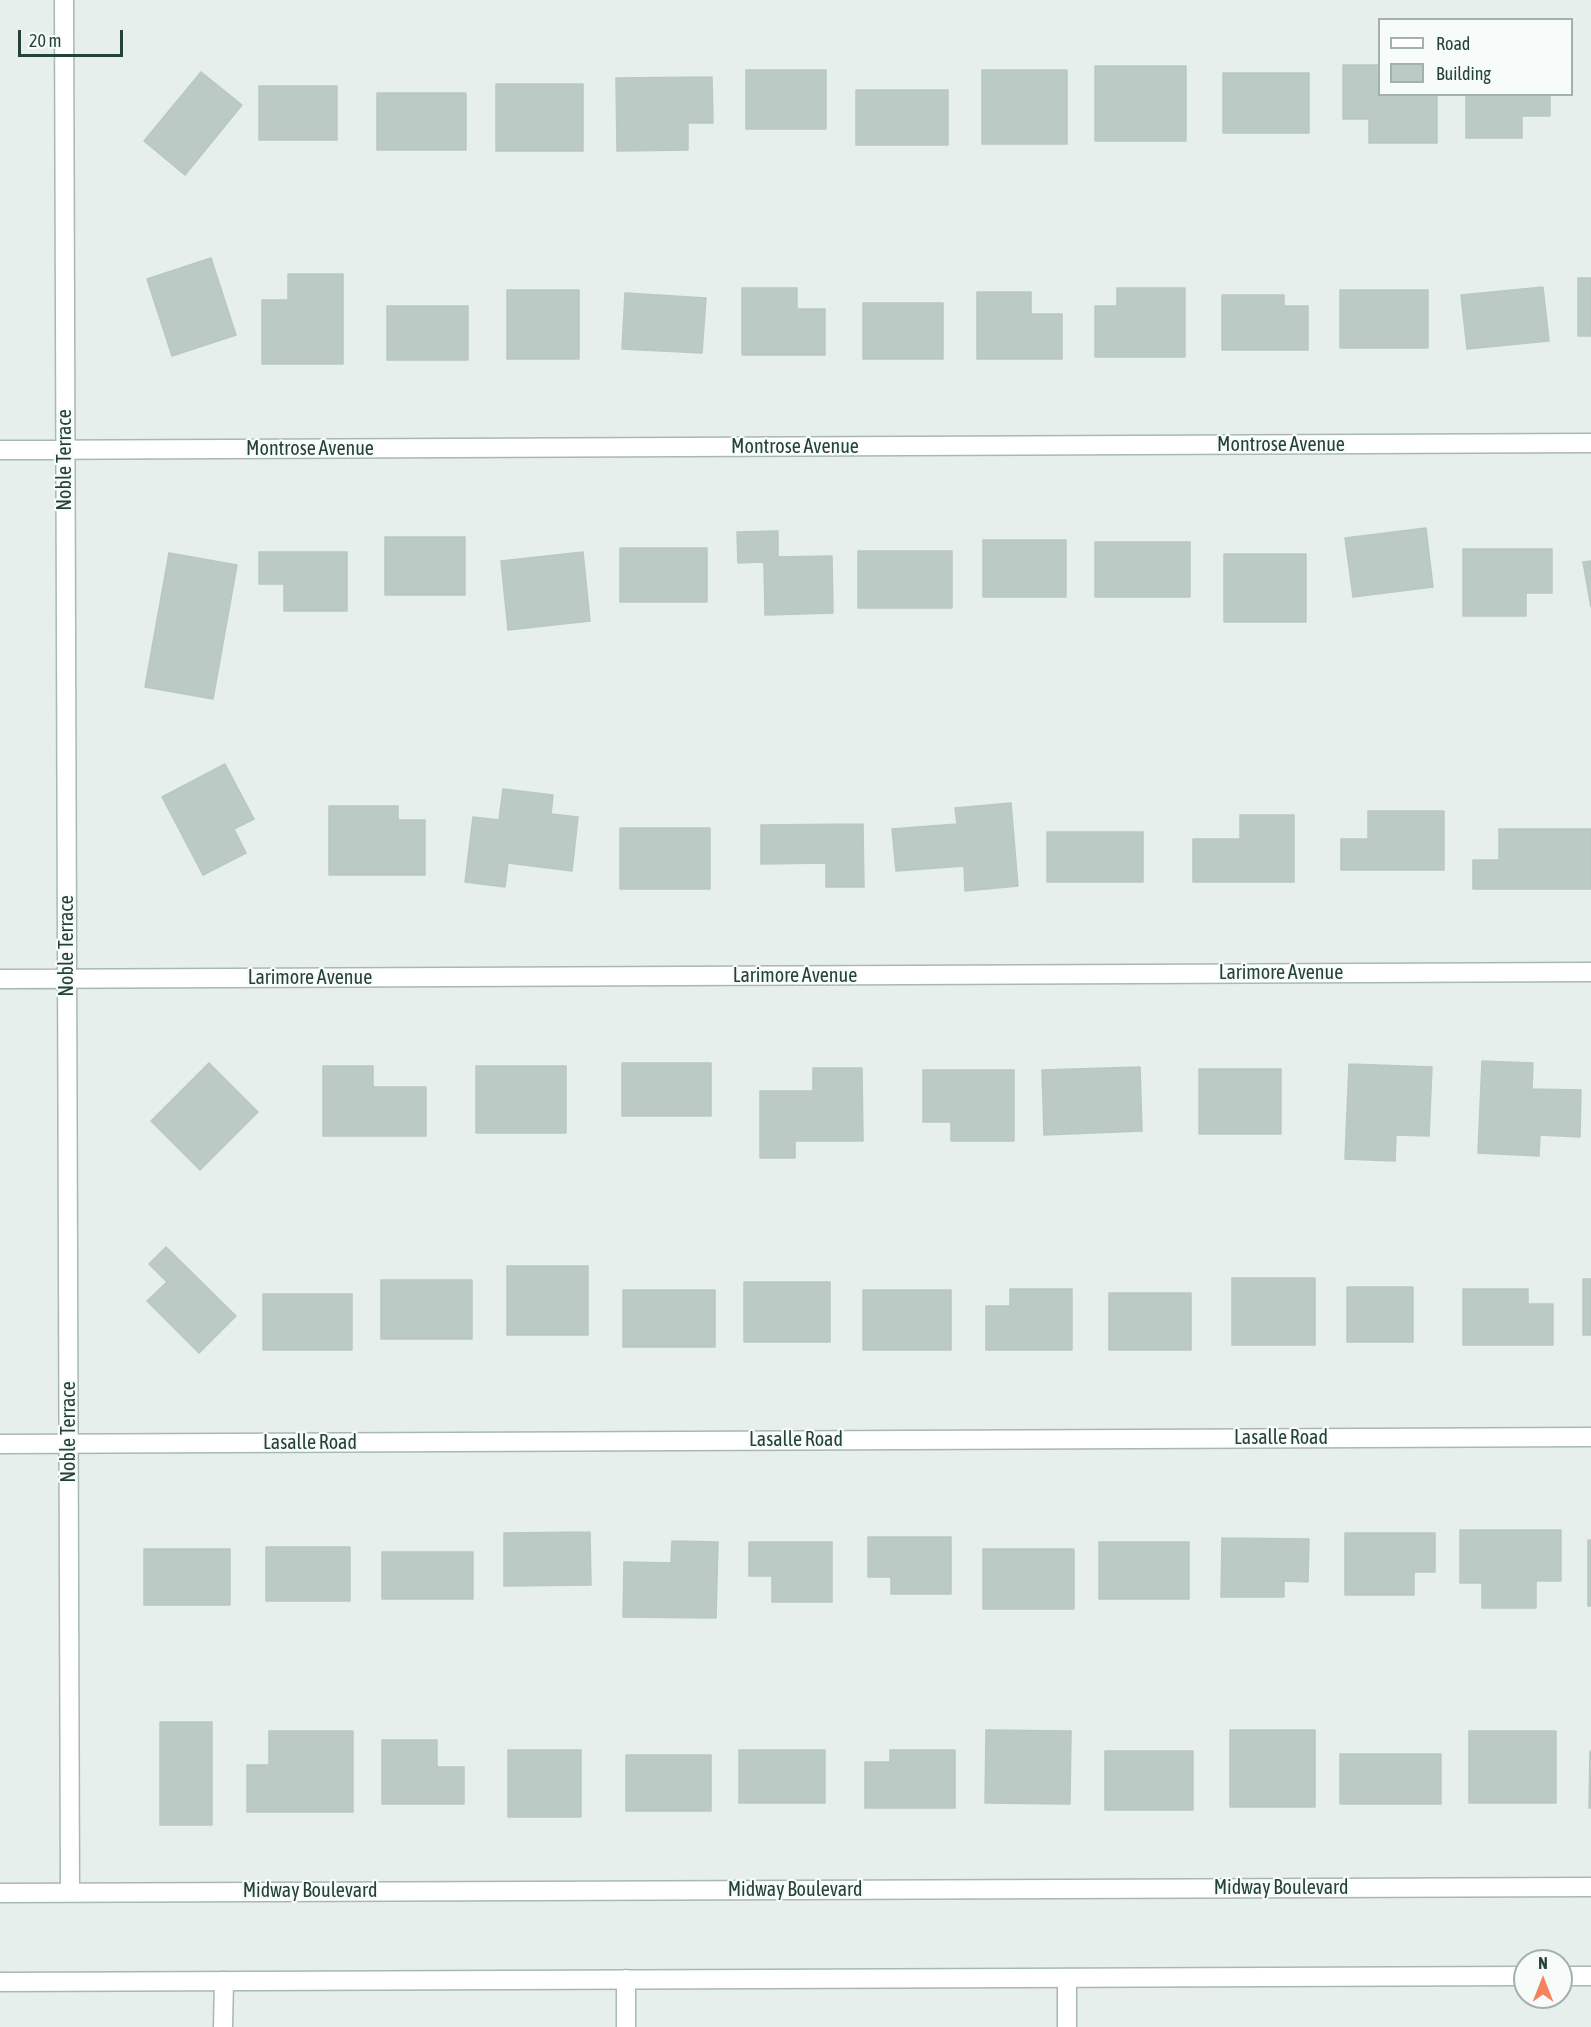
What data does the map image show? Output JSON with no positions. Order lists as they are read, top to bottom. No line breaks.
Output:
{"streets":{"street":["Montrose Avenue","Noble Terrace","Larimore Avenue","Lasalle Road","Midway Boulevard"]},"crossings":[["Montrose Avenue","Noble Terrace"],["Noble Terrace","Larimore Avenue"],["Noble Terrace","Lasalle Road"],["Noble Terrace","Midway Boulevard"]],"legend":["Road","Building"],"scale_bar":"20 m","north":"top"}
